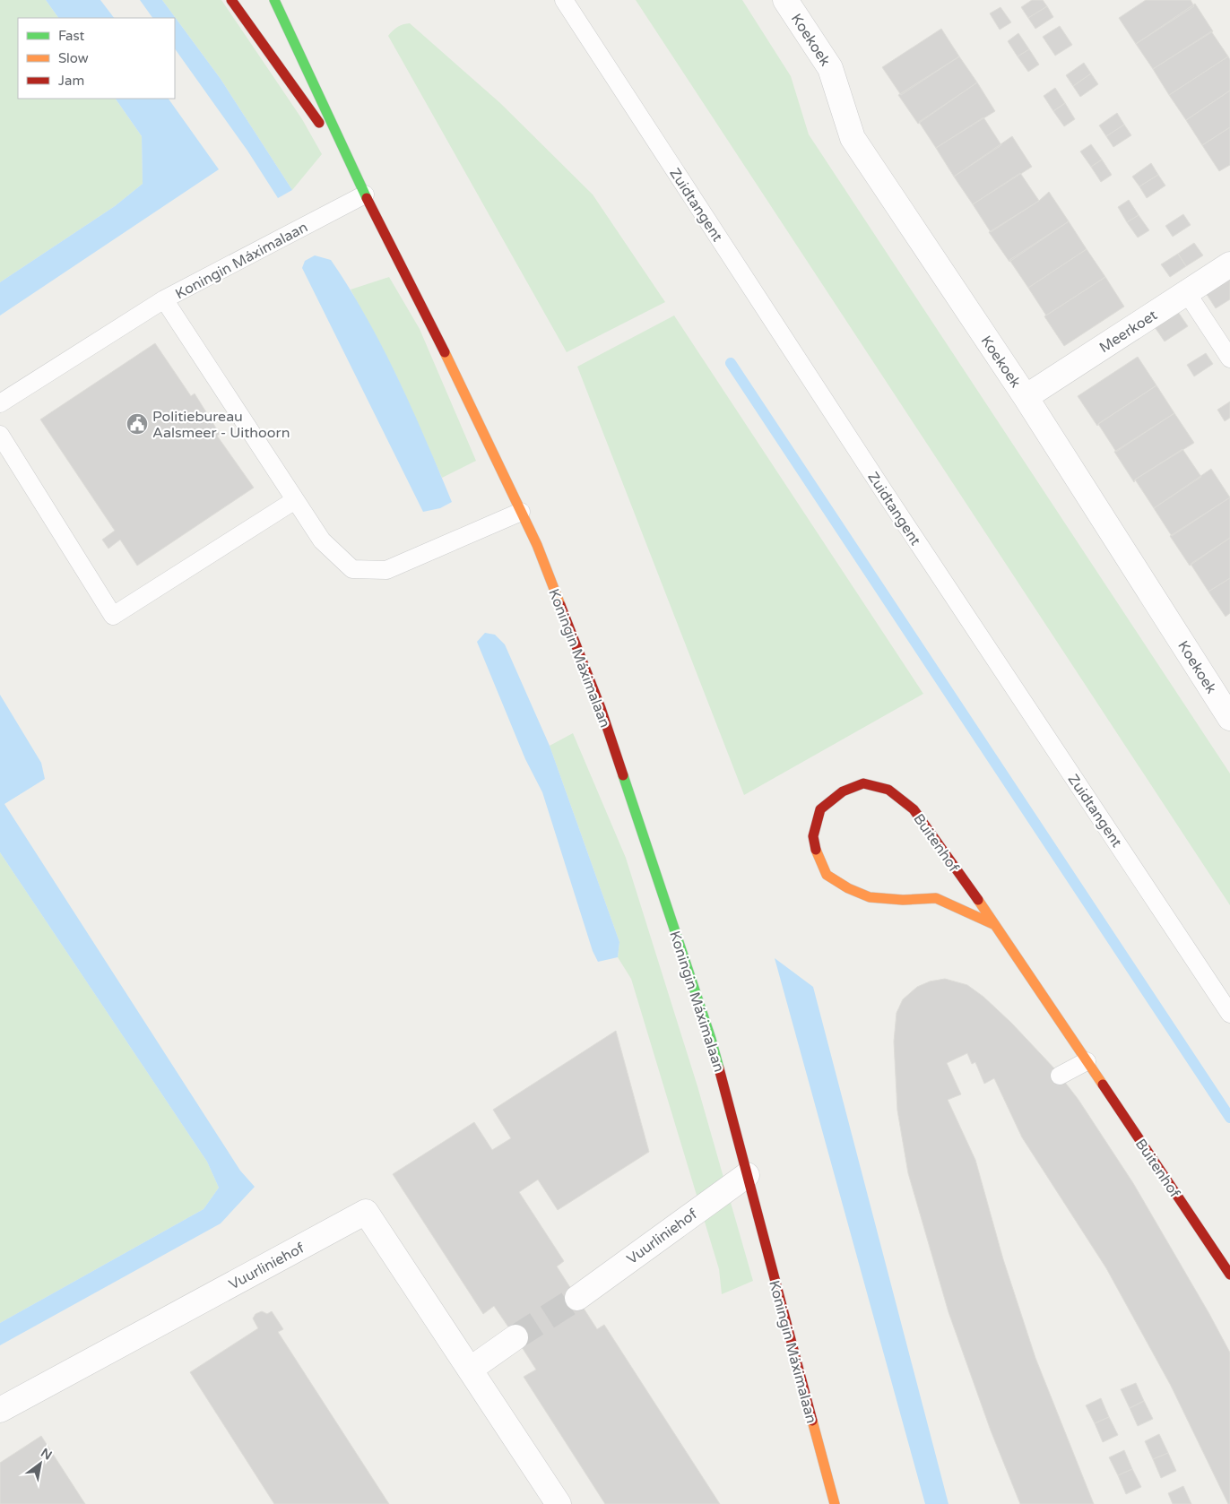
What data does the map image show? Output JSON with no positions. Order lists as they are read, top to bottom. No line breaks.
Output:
{"streets":{"main road":["Koningin Máximalaan","Buitenhof"],"street":["Koekoek","Meerkoet","Vuurliniehof"],"lane":["Zuidtangent"]},"crossings":[["Koekoek","Meerkoet"],["Koningin Máximalaan","Vuurliniehof"]],"places":{"public building":["Politiebureau Aalsmeer - Uithoorn"]},"legend":["Fast","Slow","Jam"],"north":"top right"}
